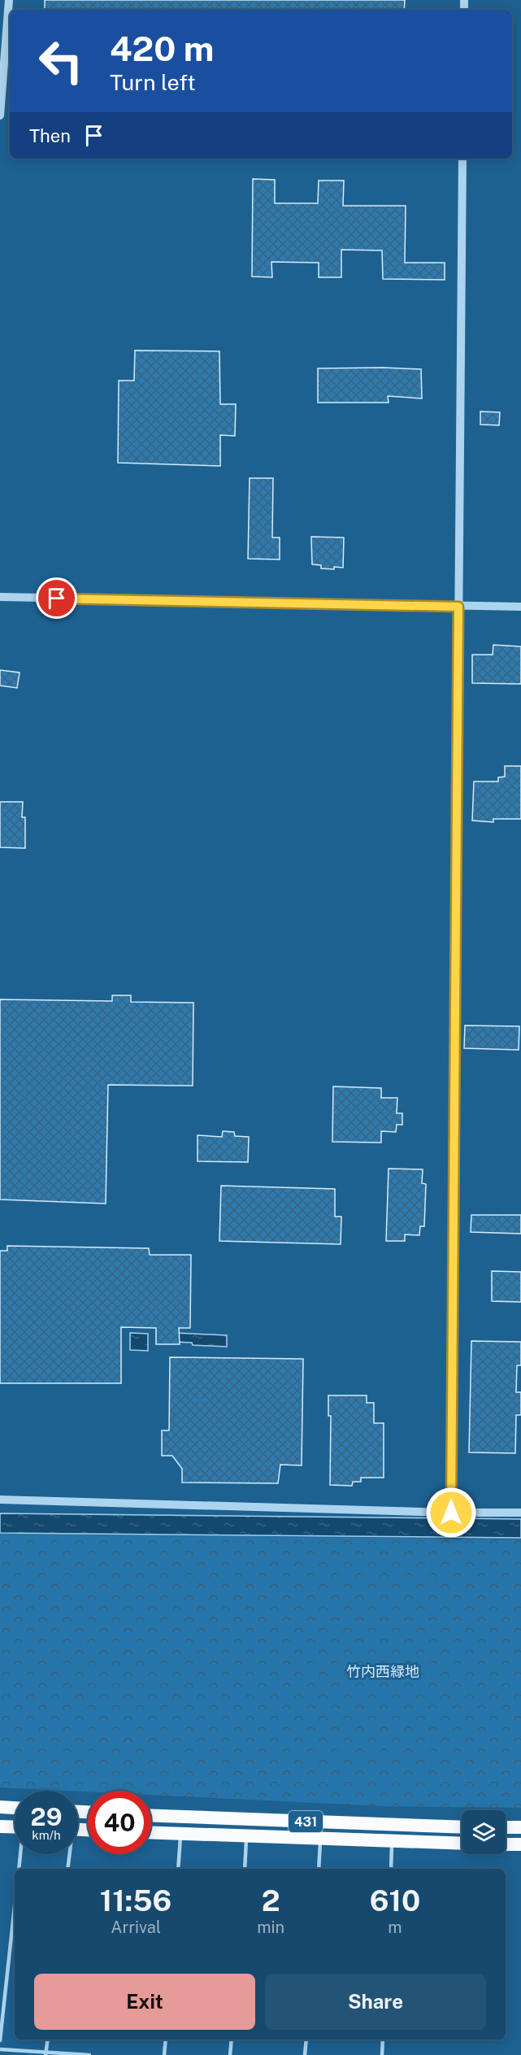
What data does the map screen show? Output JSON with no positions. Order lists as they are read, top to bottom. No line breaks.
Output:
{"streets":{"highway":["431"]},"parks":["竹内西緑地"],"page":{"turn":["420 m","Turn left"],"then":"Then","speed":"29 km/h","limit":"40","eta":["11:56","Arrival","2","min","610","m"],"buttons":["Exit","Share"]}}
